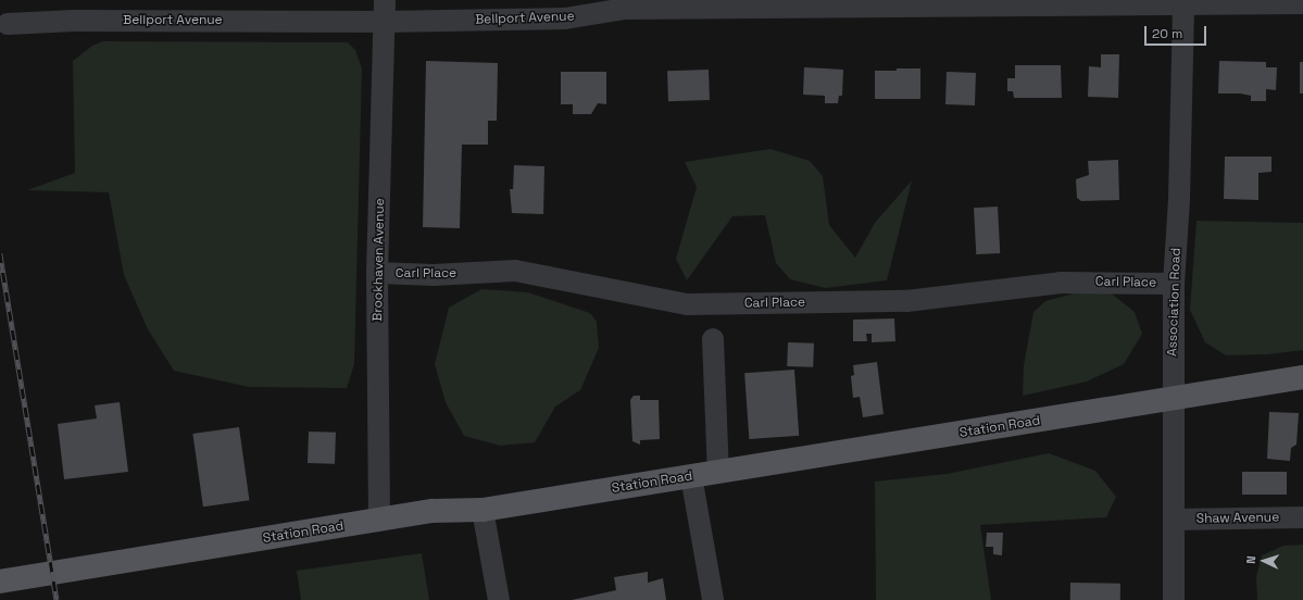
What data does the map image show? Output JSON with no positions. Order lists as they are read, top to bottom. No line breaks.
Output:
{"streets":{"main road":["Station Road"],"street":["Bellport Avenue","Brookhaven Avenue","Carl Place","Association Road","Shaw Avenue"]},"crossings":[["Bellport Avenue","Brookhaven Avenue"],["Bellport Avenue","Association Road"],["Brookhaven Avenue","Carl Place"],["Brookhaven Avenue","Station Road"],["Carl Place","Association Road"],["Association Road","Station Road"],["Association Road","Shaw Avenue"]],"scale_bar":"20 m","north":"left"}
